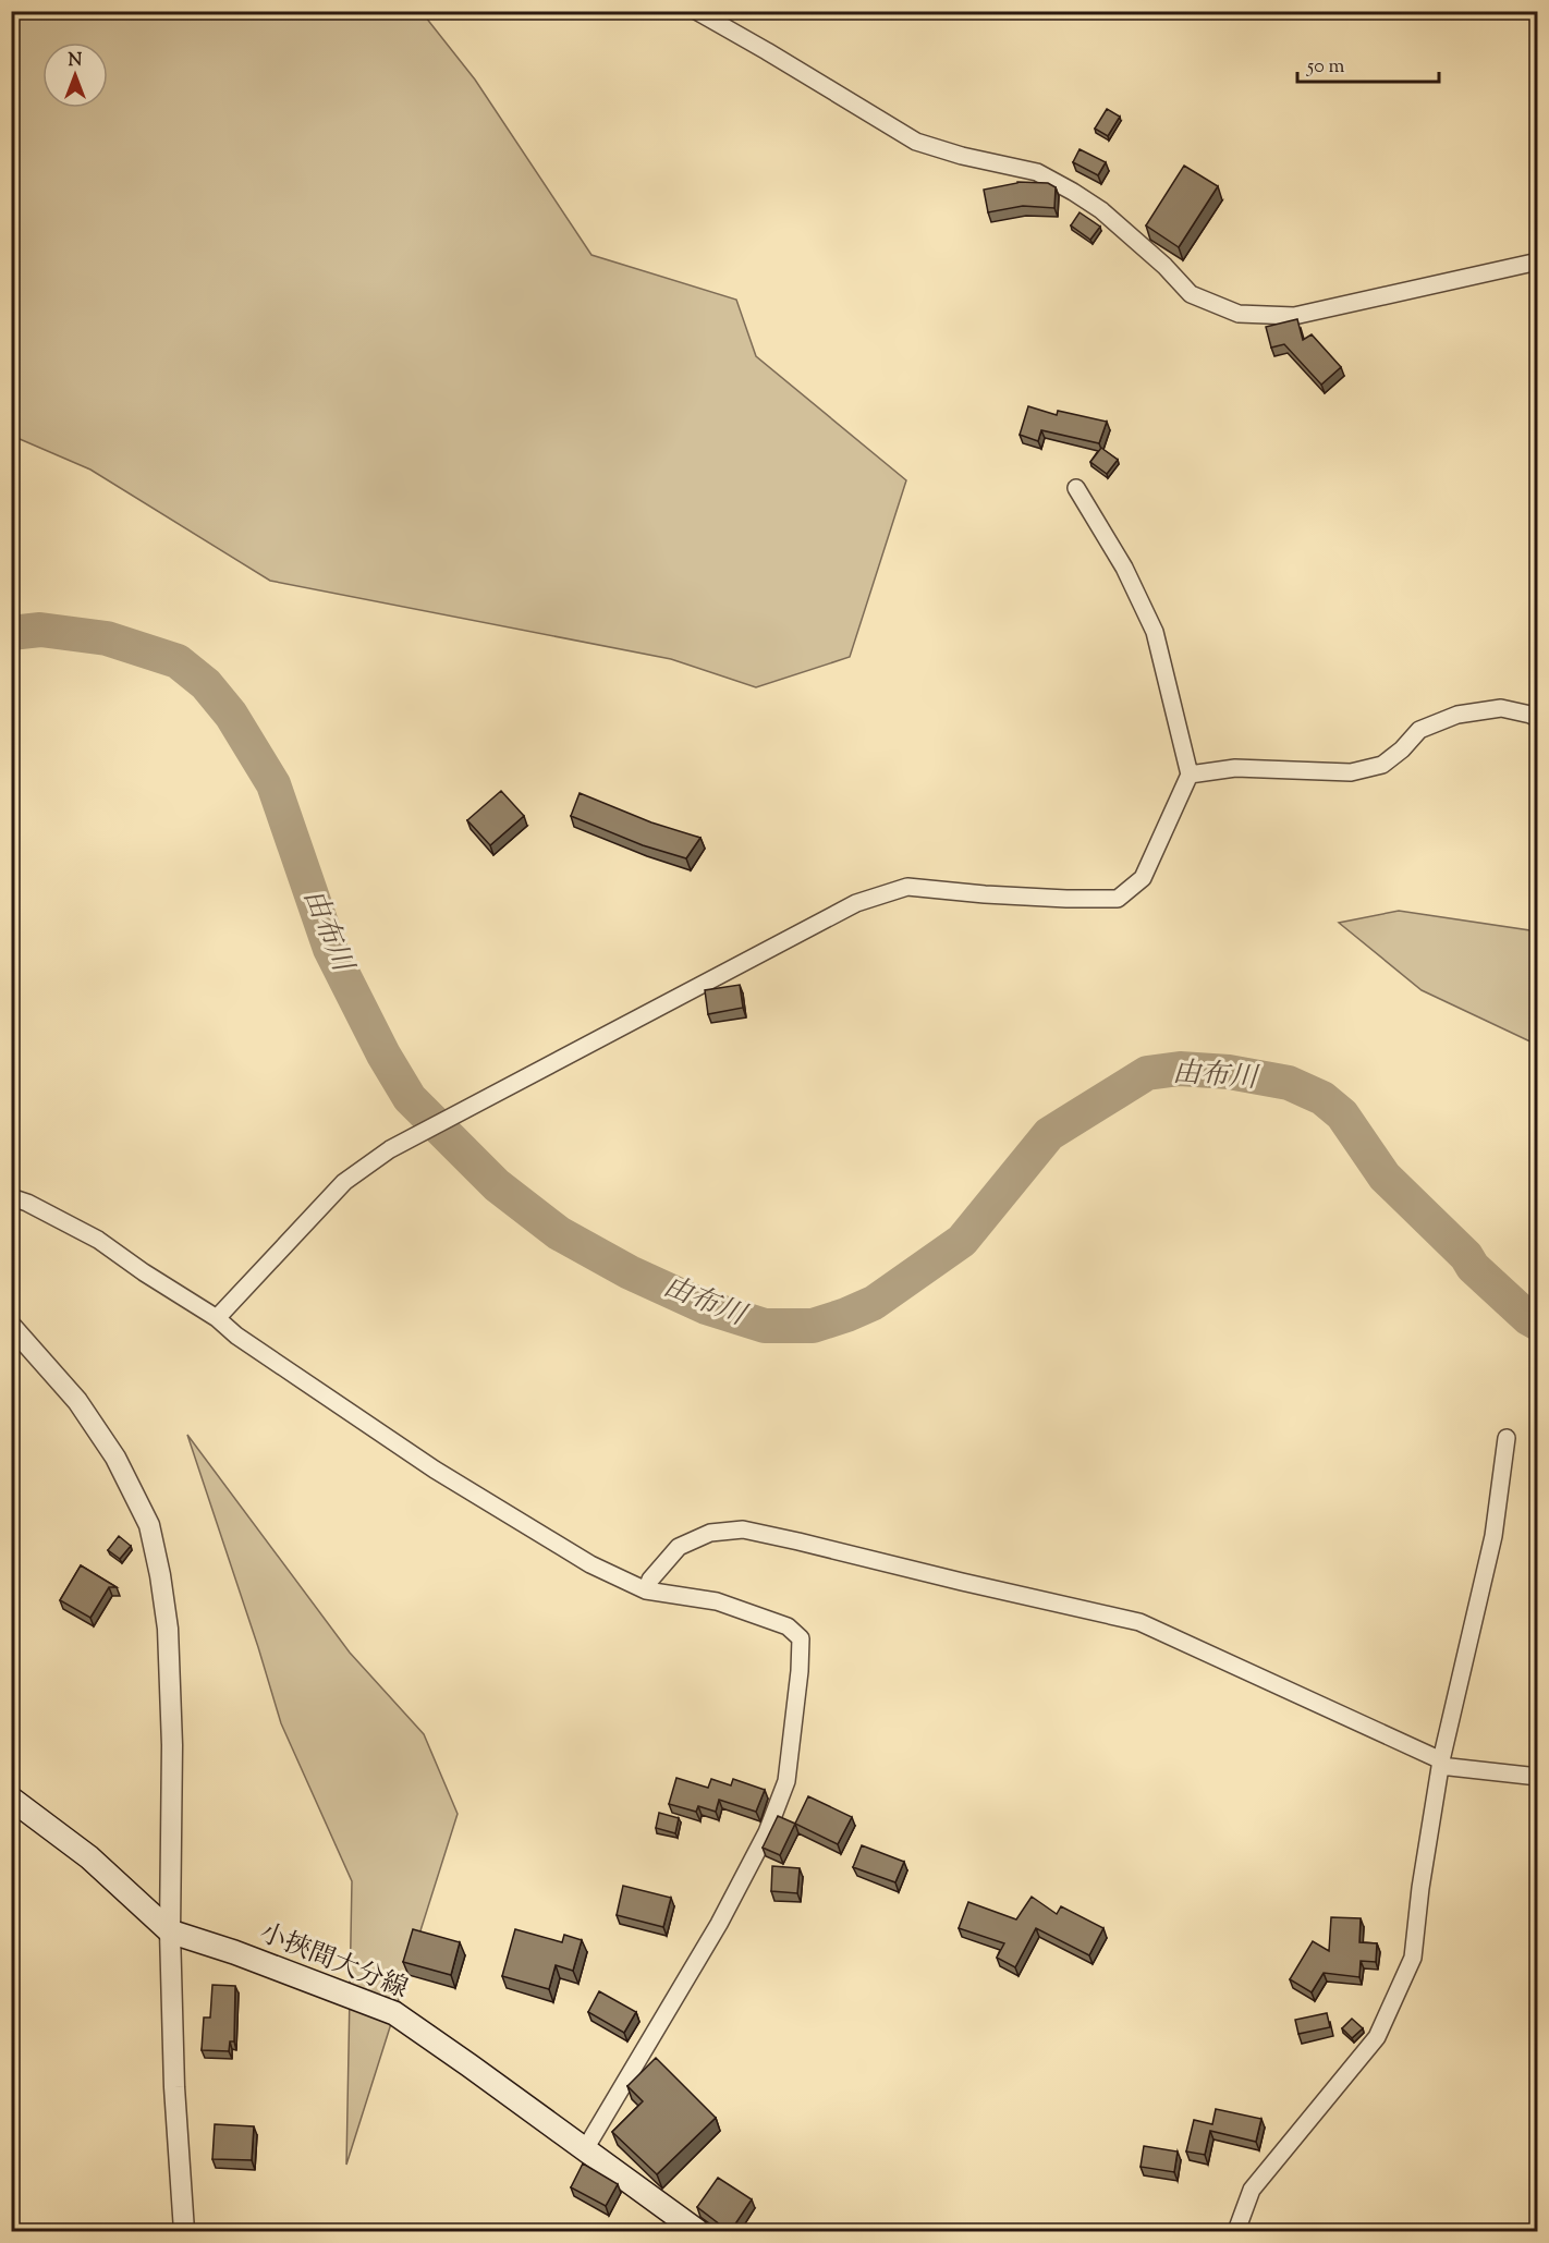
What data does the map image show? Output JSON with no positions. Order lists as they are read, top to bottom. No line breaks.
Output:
{"streets":{"main road":["小挾間大分線"]},"water":["由布川"],"scale_bar":"50 m","north":"top"}
